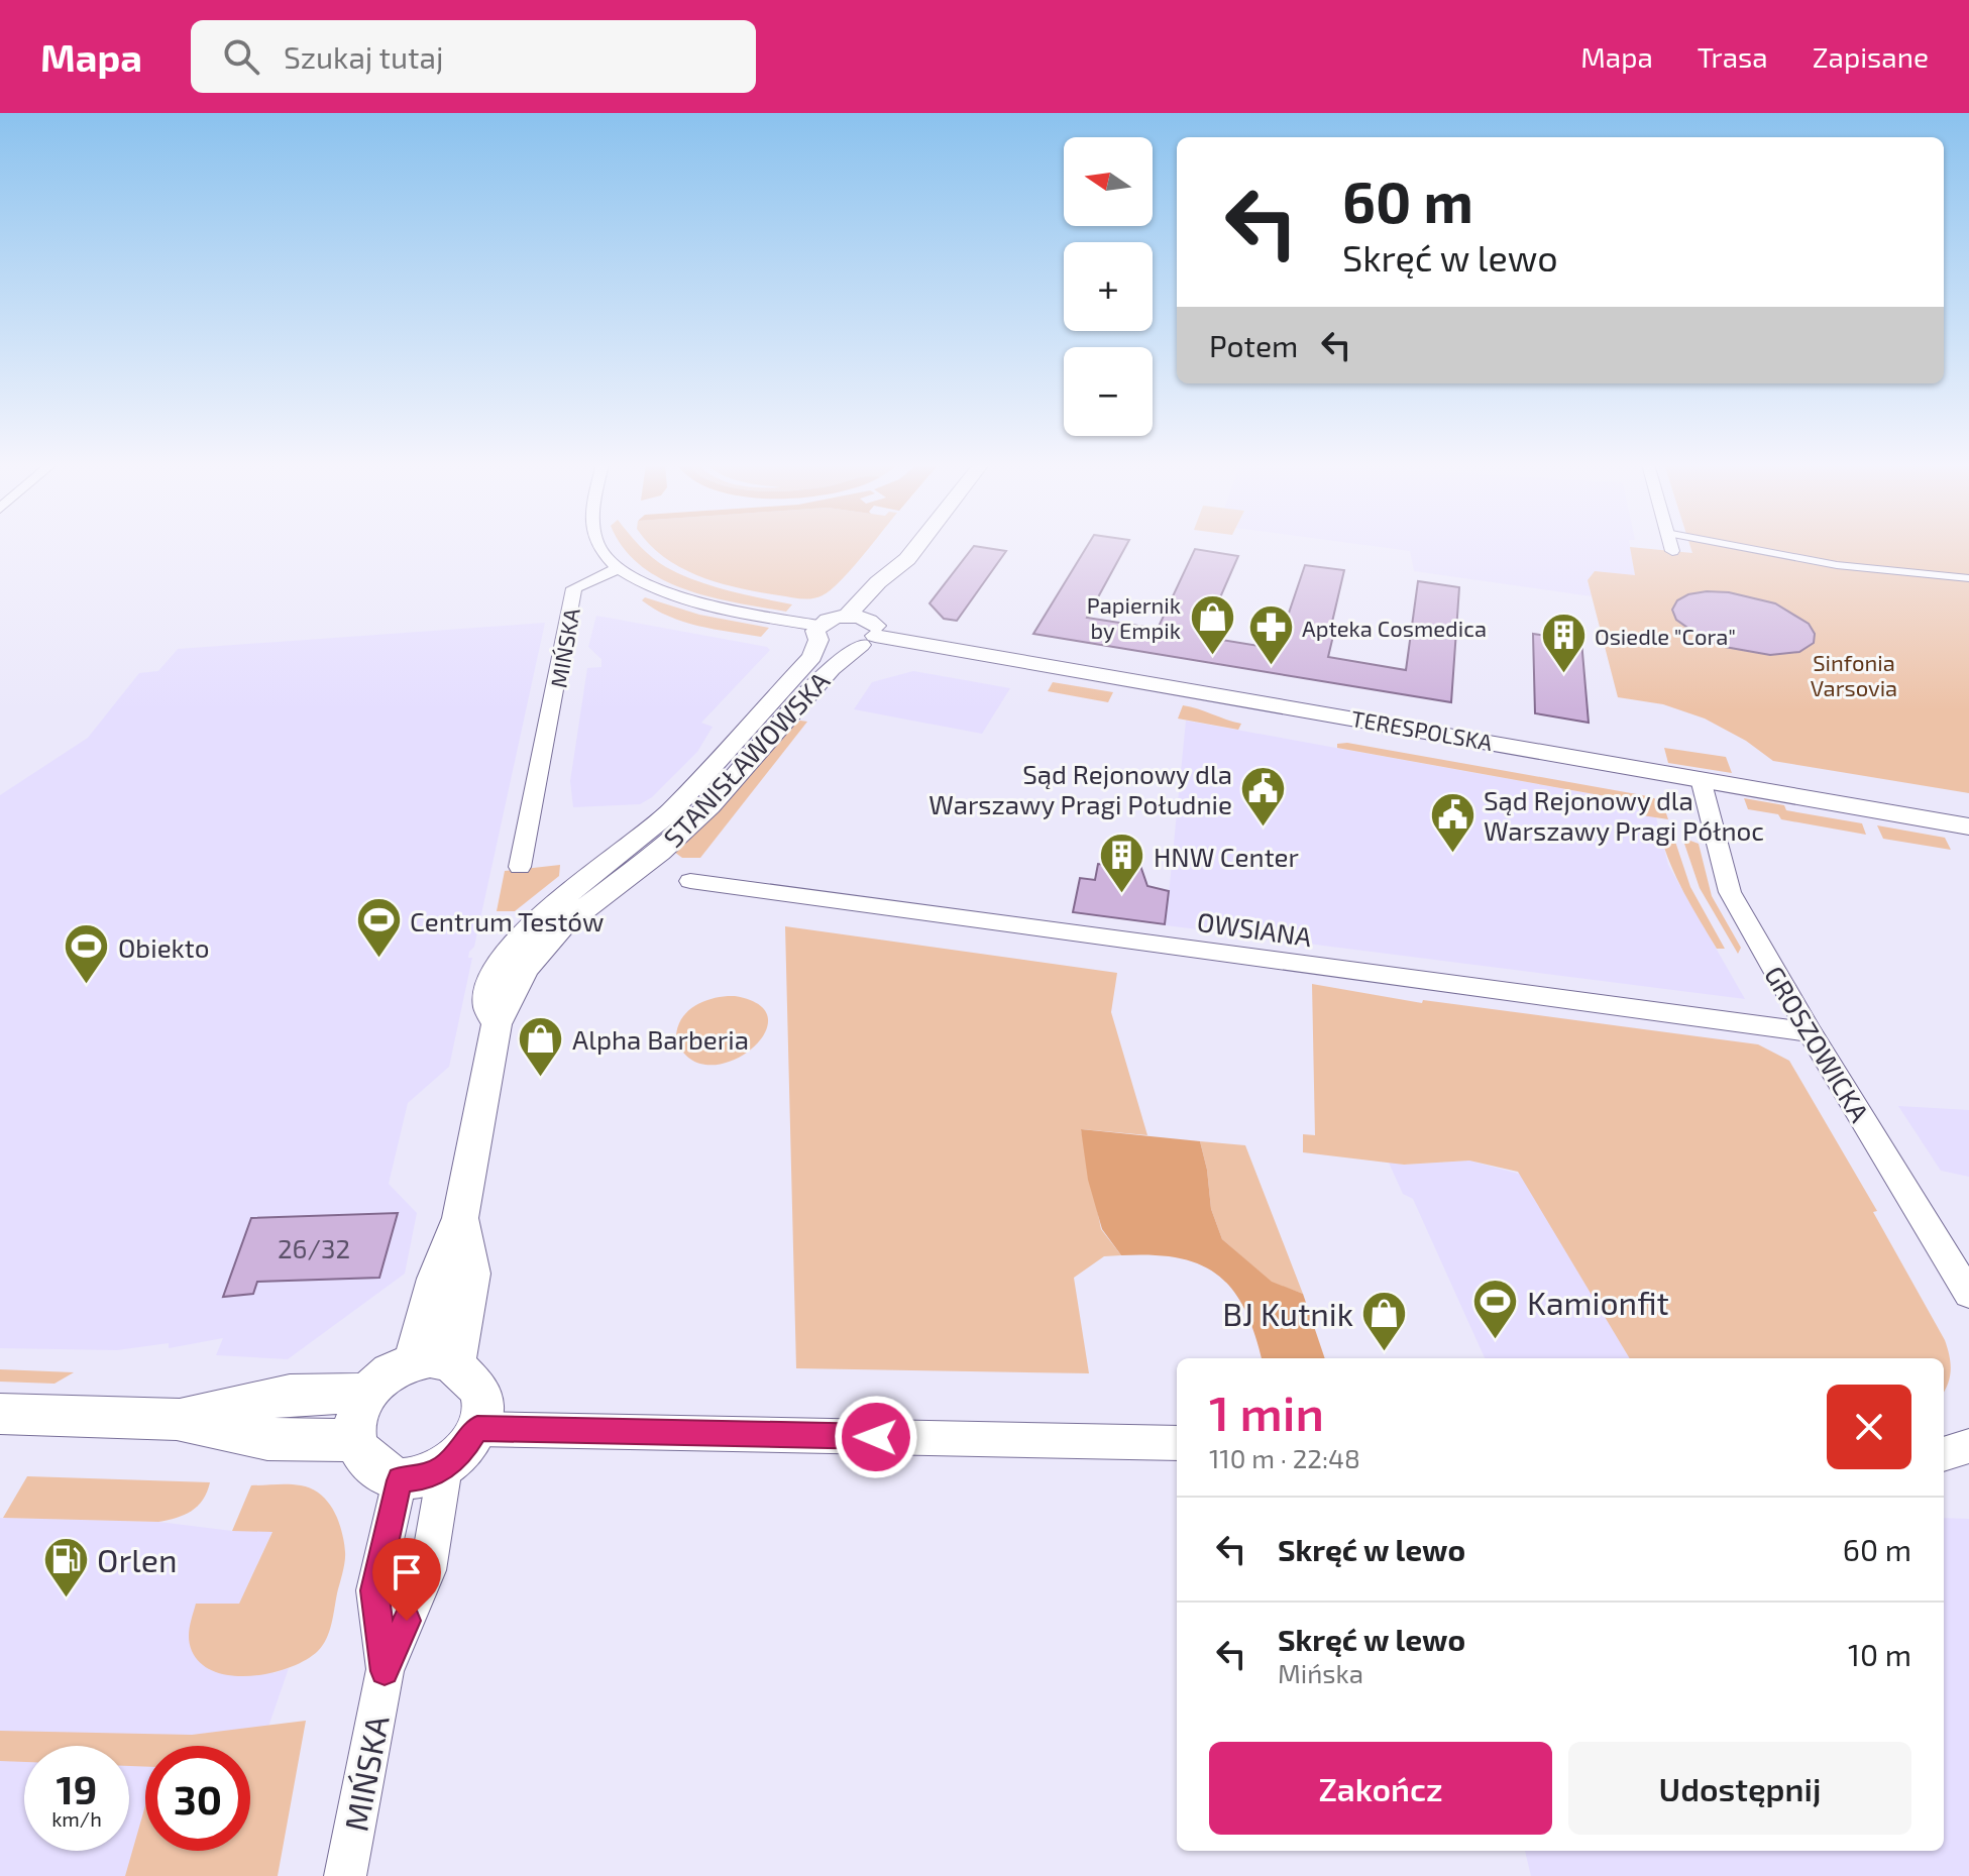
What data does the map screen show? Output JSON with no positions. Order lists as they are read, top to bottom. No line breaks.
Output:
{"streets":{"street":["MIŃSKA","TERESPOLSKA","STANISŁAWOWSKA","OWSIANA","GROSZOWICKA"]},"crossings":[["TERESPOLSKA","STANISŁAWOWSKA"],["TERESPOLSKA","GROSZOWICKA"],["OWSIANA","GROSZOWICKA"]],"parks":["Sinfonia Varsovia"],"places":{"shop":["Papiernik by Empik","Alpha Barberia","BJ Kutnik"],"pharmacy":["Apteka Cosmedica"],"building":["Osiedle \"Cora\"","HNW Center"],"public building":["Sąd Rejonowy dla Warszawy Pragi Południe","Sąd Rejonowy dla Warszawy Pragi Północ"],"sports":["Centrum Testów","Obiekto","Kamionfit"],"fuel station":["Orlen"]},"house_numbers":["26/32"],"north":"left","page":{"header":"Mapa","search":"Szukaj tutaj","nav":["Mapa","Trasa","Zapisane"],"map_buttons":["+","−"],"turn":["60 m","Skręć w lewo"],"then":"Potem","heading":["1 min","110 m · 22:48"],"list":[{"name":"Skręć w lewo","value":"60 m"},{"name":"Skręć w lewo","note":"Mińska","value":"10 m"}],"buttons":["Zakończ","Udostępnij"],"speed":"19 km/h","limit":"30"}}
